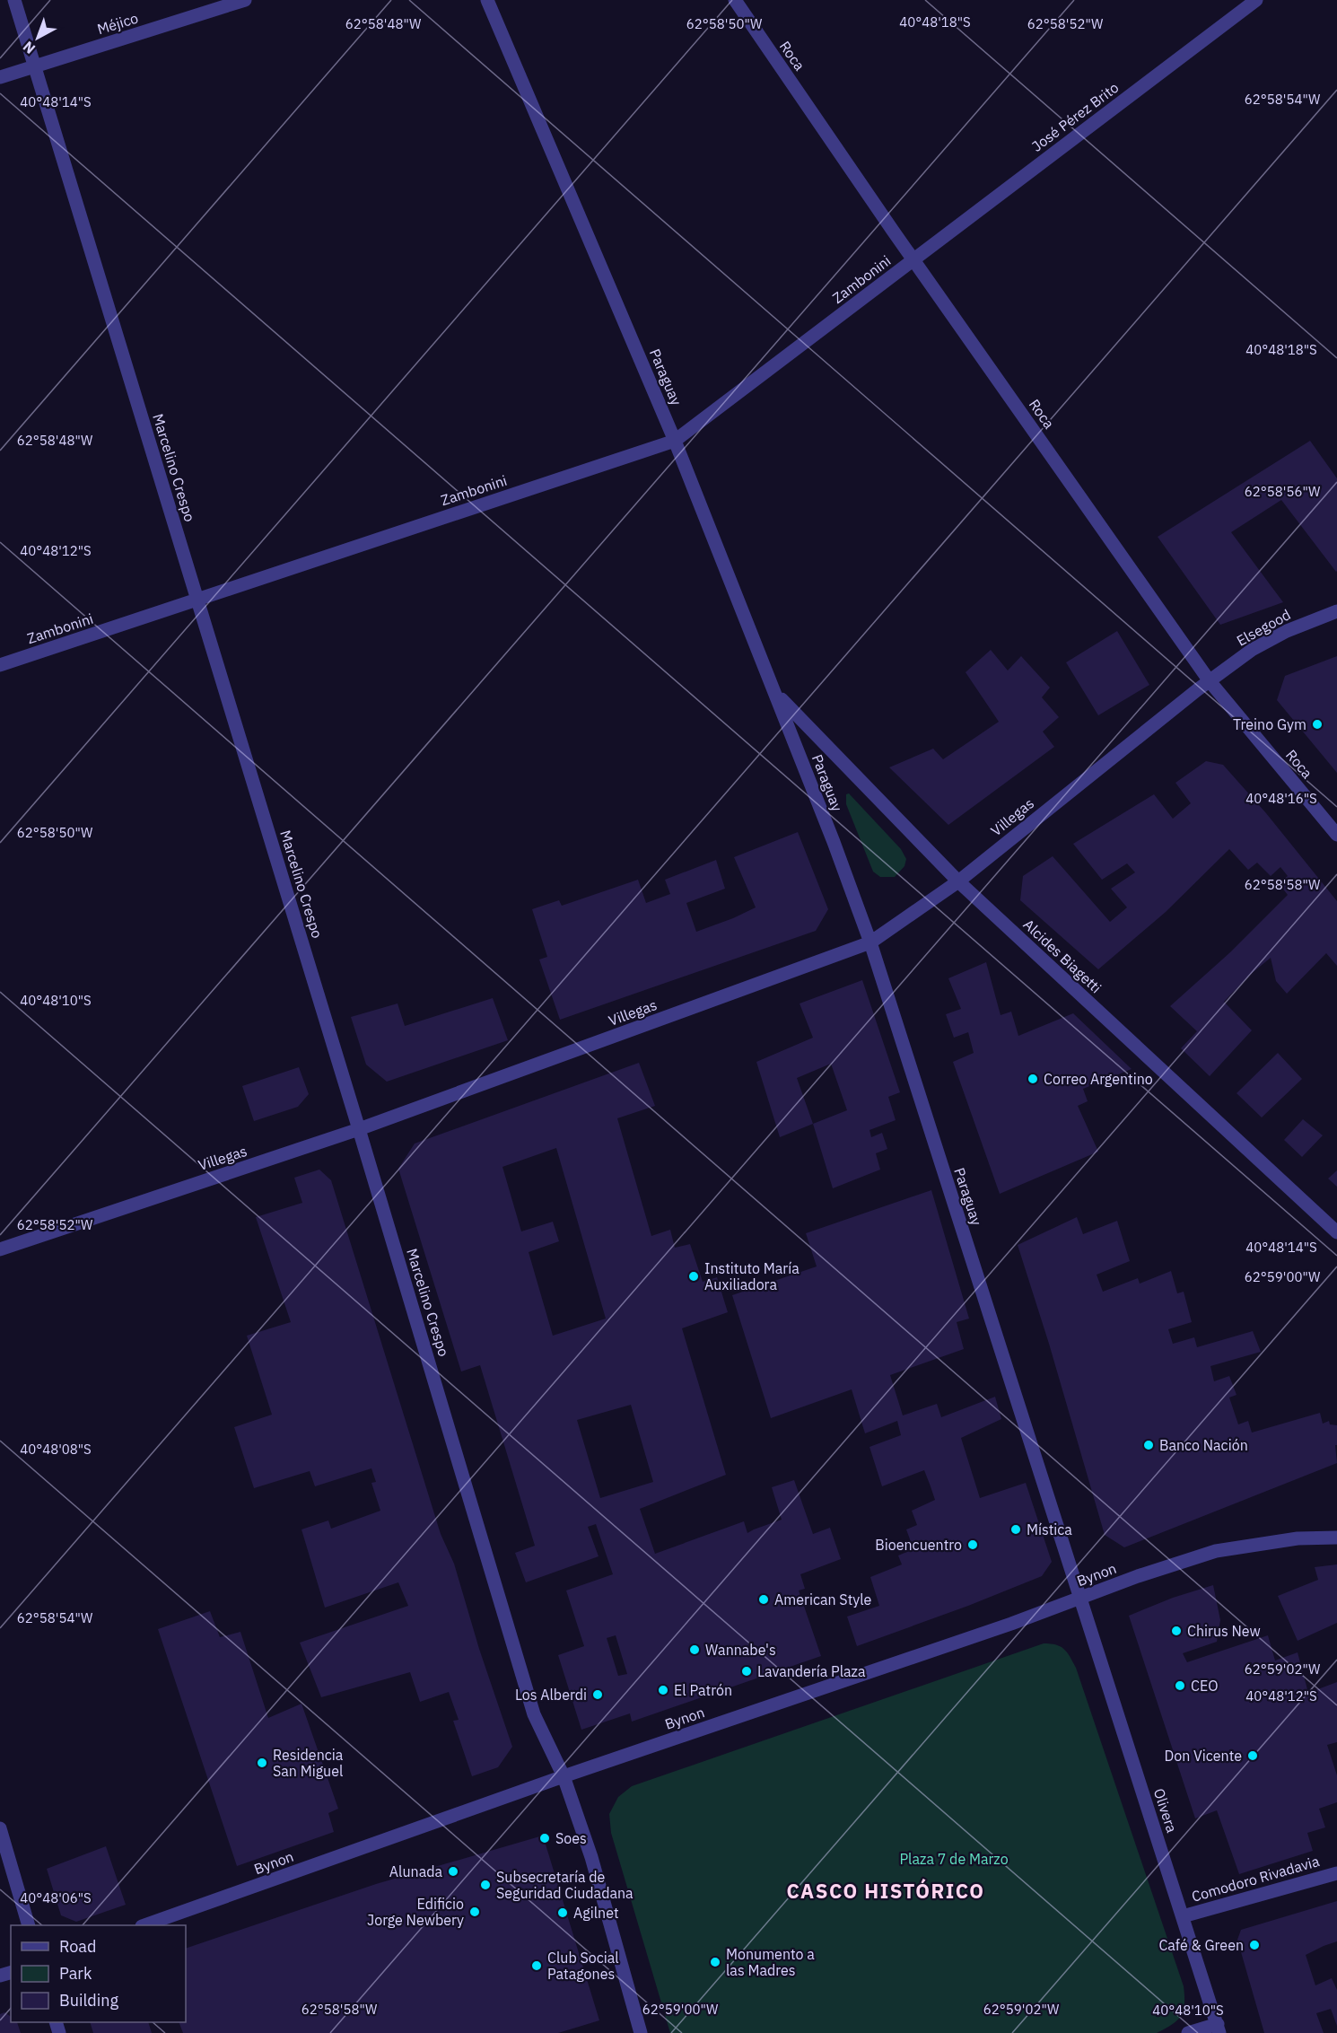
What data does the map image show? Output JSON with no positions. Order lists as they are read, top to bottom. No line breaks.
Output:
{"streets":{"street":["Méjico","Roca","José Pérez Brito","Zambonini","Paraguay","Marcelino Crespo","Elsegood","Villegas","Alcides Biagetti","Bynon","Olivera","Comodoro Rivadavia"]},"crossings":[["Méjico","Marcelino Crespo"],["Roca","José Pérez Brito"],["Roca","Zambonini"],["Roca","Elsegood"],["Roca","Villegas"],["José Pérez Brito","Zambonini"],["Zambonini","Paraguay"],["Zambonini","Marcelino Crespo"],["Paraguay","Villegas"],["Paraguay","Alcides Biagetti"],["Paraguay","Bynon"],["Paraguay","Olivera"],["Marcelino Crespo","Villegas"],["Marcelino Crespo","Bynon"],["Elsegood","Villegas"],["Villegas","Alcides Biagetti"],["Bynon","Olivera"],["Olivera","Comodoro Rivadavia"]],"districts":["CASCO HISTÓRICO"],"parks":["Plaza 7 de Marzo"],"places":["Treino Gym","Correo Argentino","Instituto María Auxiliadora","Banco Nación","Mística","Bioencuentro","American Style","Chirus New","Wannabe's","Lavandería Plaza","CEO","El Patrón","Los Alberdi","Don Vicente","Residencia San Miguel","Soes","Alunada","Subsecretaría de Seguridad Ciudadana","Edificio Jorge Newbery","Agilnet","Café & Green","Monumento a las Madres","Club Social Patagones"],"legend":["Road","Park","Building"],"north":"bottom left","coordinates":["40°48'18\"S","62°58'48\"W","62°58'50\"W","62°58'52\"W","62°58'54\"W","40°48'14\"S","62°58'56\"W","40°48'12\"S","40°48'16\"S","62°58'58\"W","40°48'10\"S","62°59'00\"W","40°48'08\"S","62°59'02\"W","40°48'06\"S"]}
